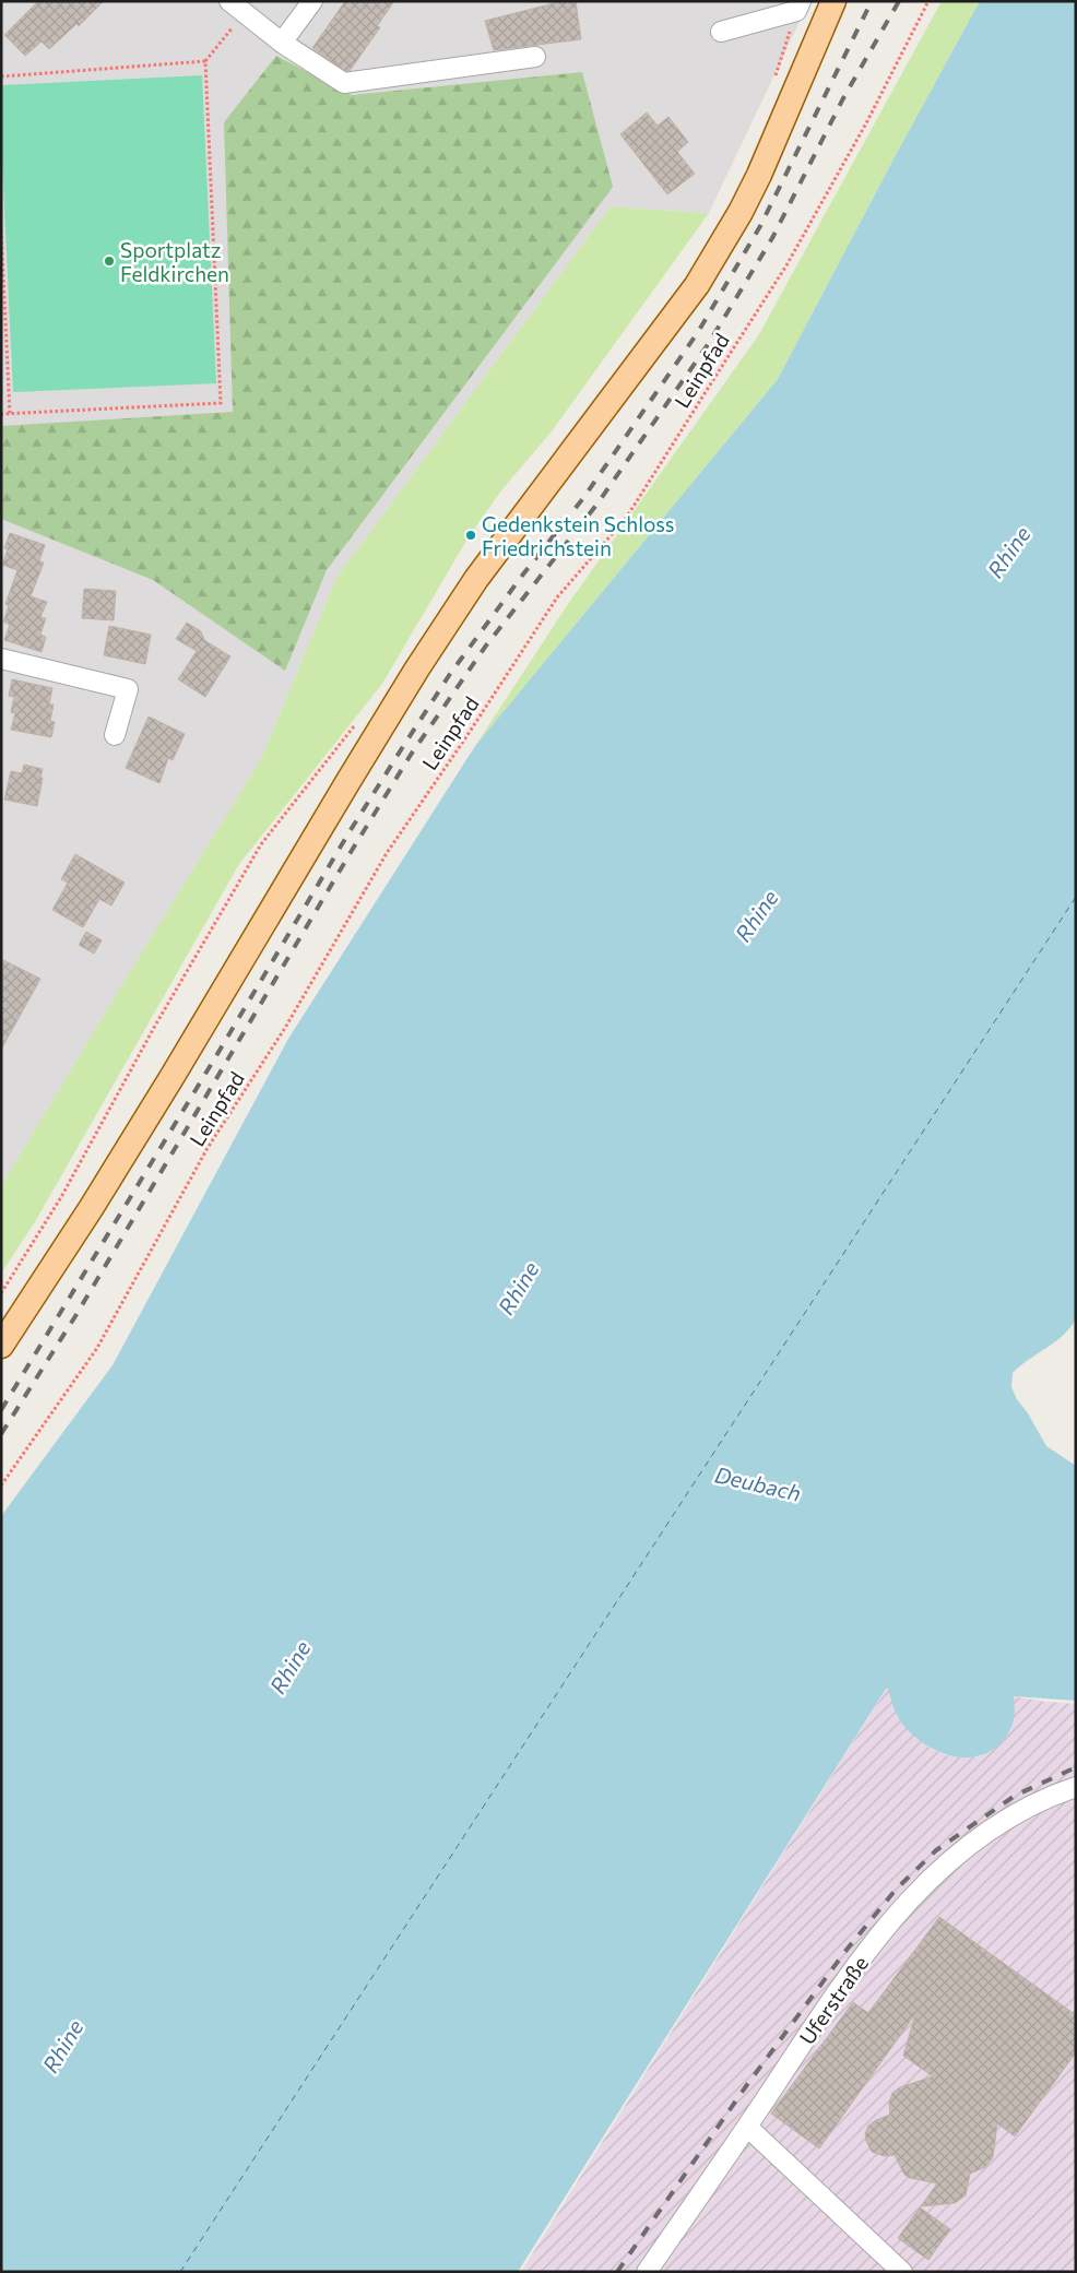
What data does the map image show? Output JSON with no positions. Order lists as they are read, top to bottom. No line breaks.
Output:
{"streets":{"street":["Uferstraße"],"path":["Leinpfad"]},"water":["Rhine","Deubach"],"places":["Sportplatz Feldkirchen","Gedenkstein Schloss Friedrichstein"]}
